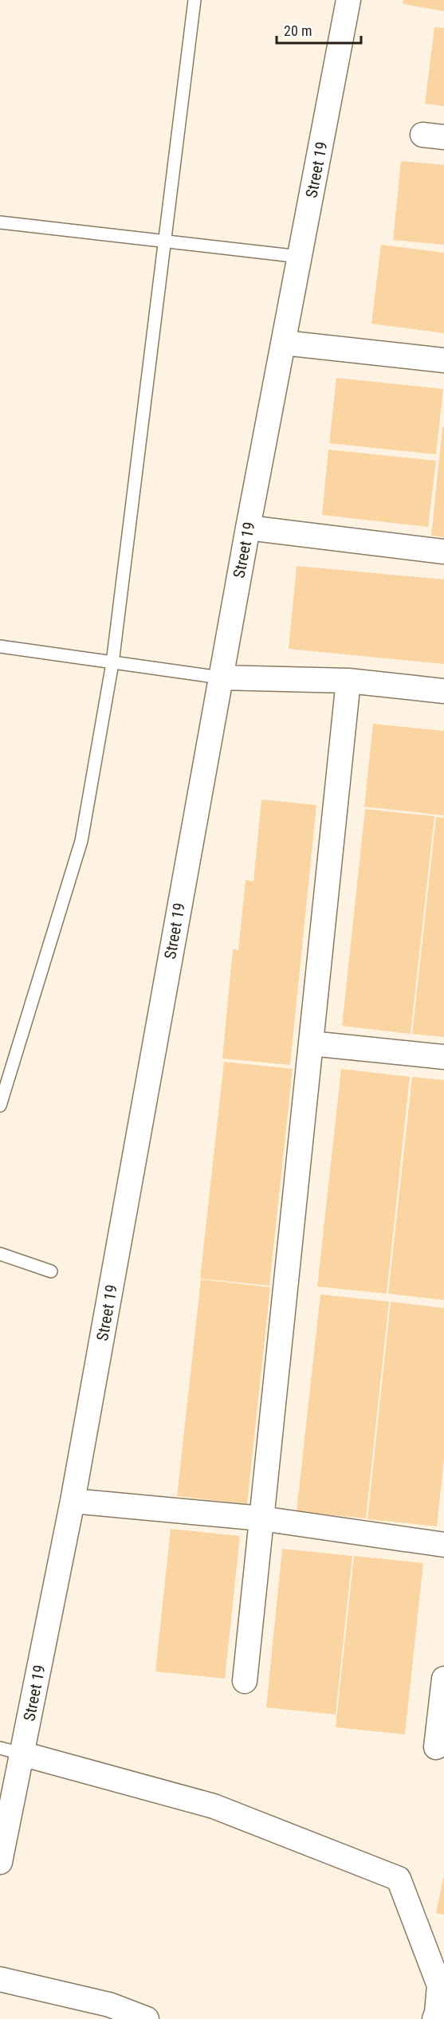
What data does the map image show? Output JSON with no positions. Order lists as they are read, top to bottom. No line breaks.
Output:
{"streets":{"street":["Street 19"]},"scale_bar":"20 m"}
